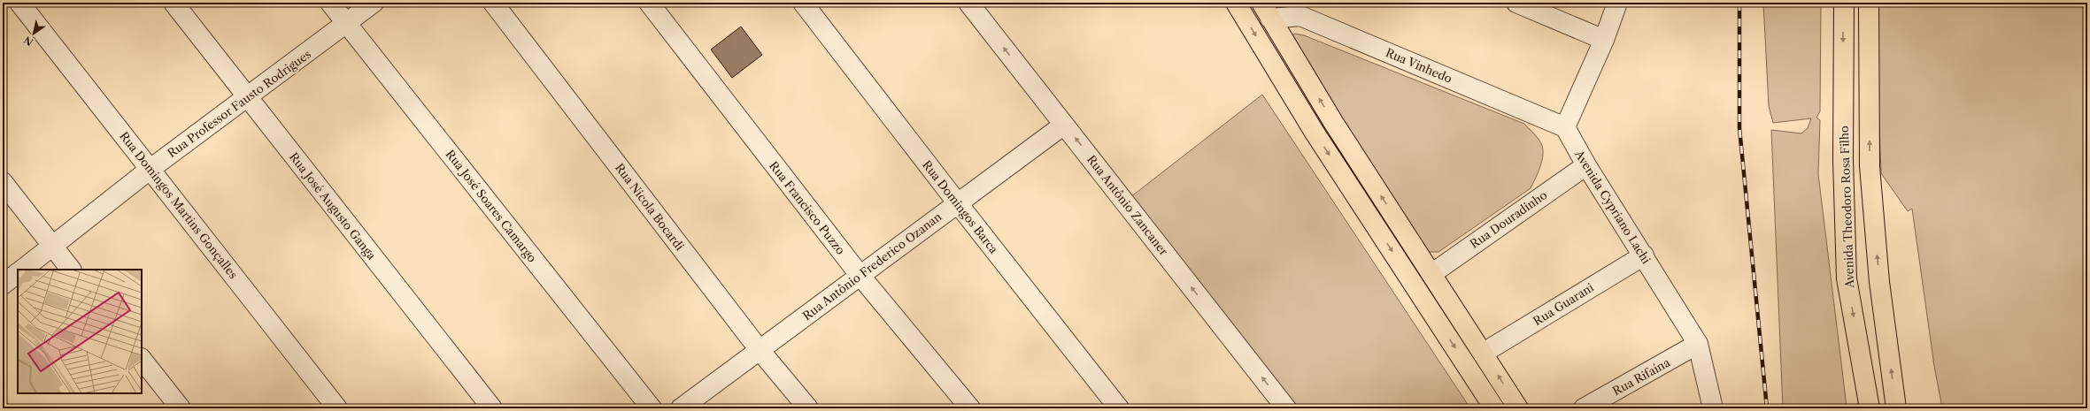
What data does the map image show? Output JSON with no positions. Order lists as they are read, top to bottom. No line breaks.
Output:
{"streets":{"main road":["Avenida Theodoro Rosa Filho"],"street":["Rua Vinhedo","Rua Professor Fausto Rodrigues","Rua Domingos Martins Gonçalles","Rua Antônio Zancaner","Rua José Augusto Ganga","Rua José Soares Camargo","Rua Nicola Bocardi","Rua Domingos Barca","Avenida Cypriano Lachi","Rua Francisco Puzzo","Rua Douradinho","Rua Antônio Frederico Ozanan","Rua Guarani","Rua Rifaína"]},"crossings":[["Rua Vinhedo","Avenida Cypriano Lachi"],["Rua Professor Fausto Rodrigues","Rua Domingos Martins Gonçalles"],["Rua Professor Fausto Rodrigues","Rua José Augusto Ganga"],["Rua Professor Fausto Rodrigues","Rua José Soares Camargo"],["Rua Antônio Zancaner","Rua Antônio Frederico Ozanan"],["Rua Nicola Bocardi","Rua Antônio Frederico Ozanan"],["Rua Domingos Barca","Rua Antônio Frederico Ozanan"],["Avenida Cypriano Lachi","Rua Douradinho"],["Avenida Cypriano Lachi","Rua Guarani"],["Avenida Cypriano Lachi","Rua Rifaína"],["Rua Francisco Puzzo","Rua Antônio Frederico Ozanan"]],"one_way":["Rua Antônio Zancaner"],"north":"bottom left"}
